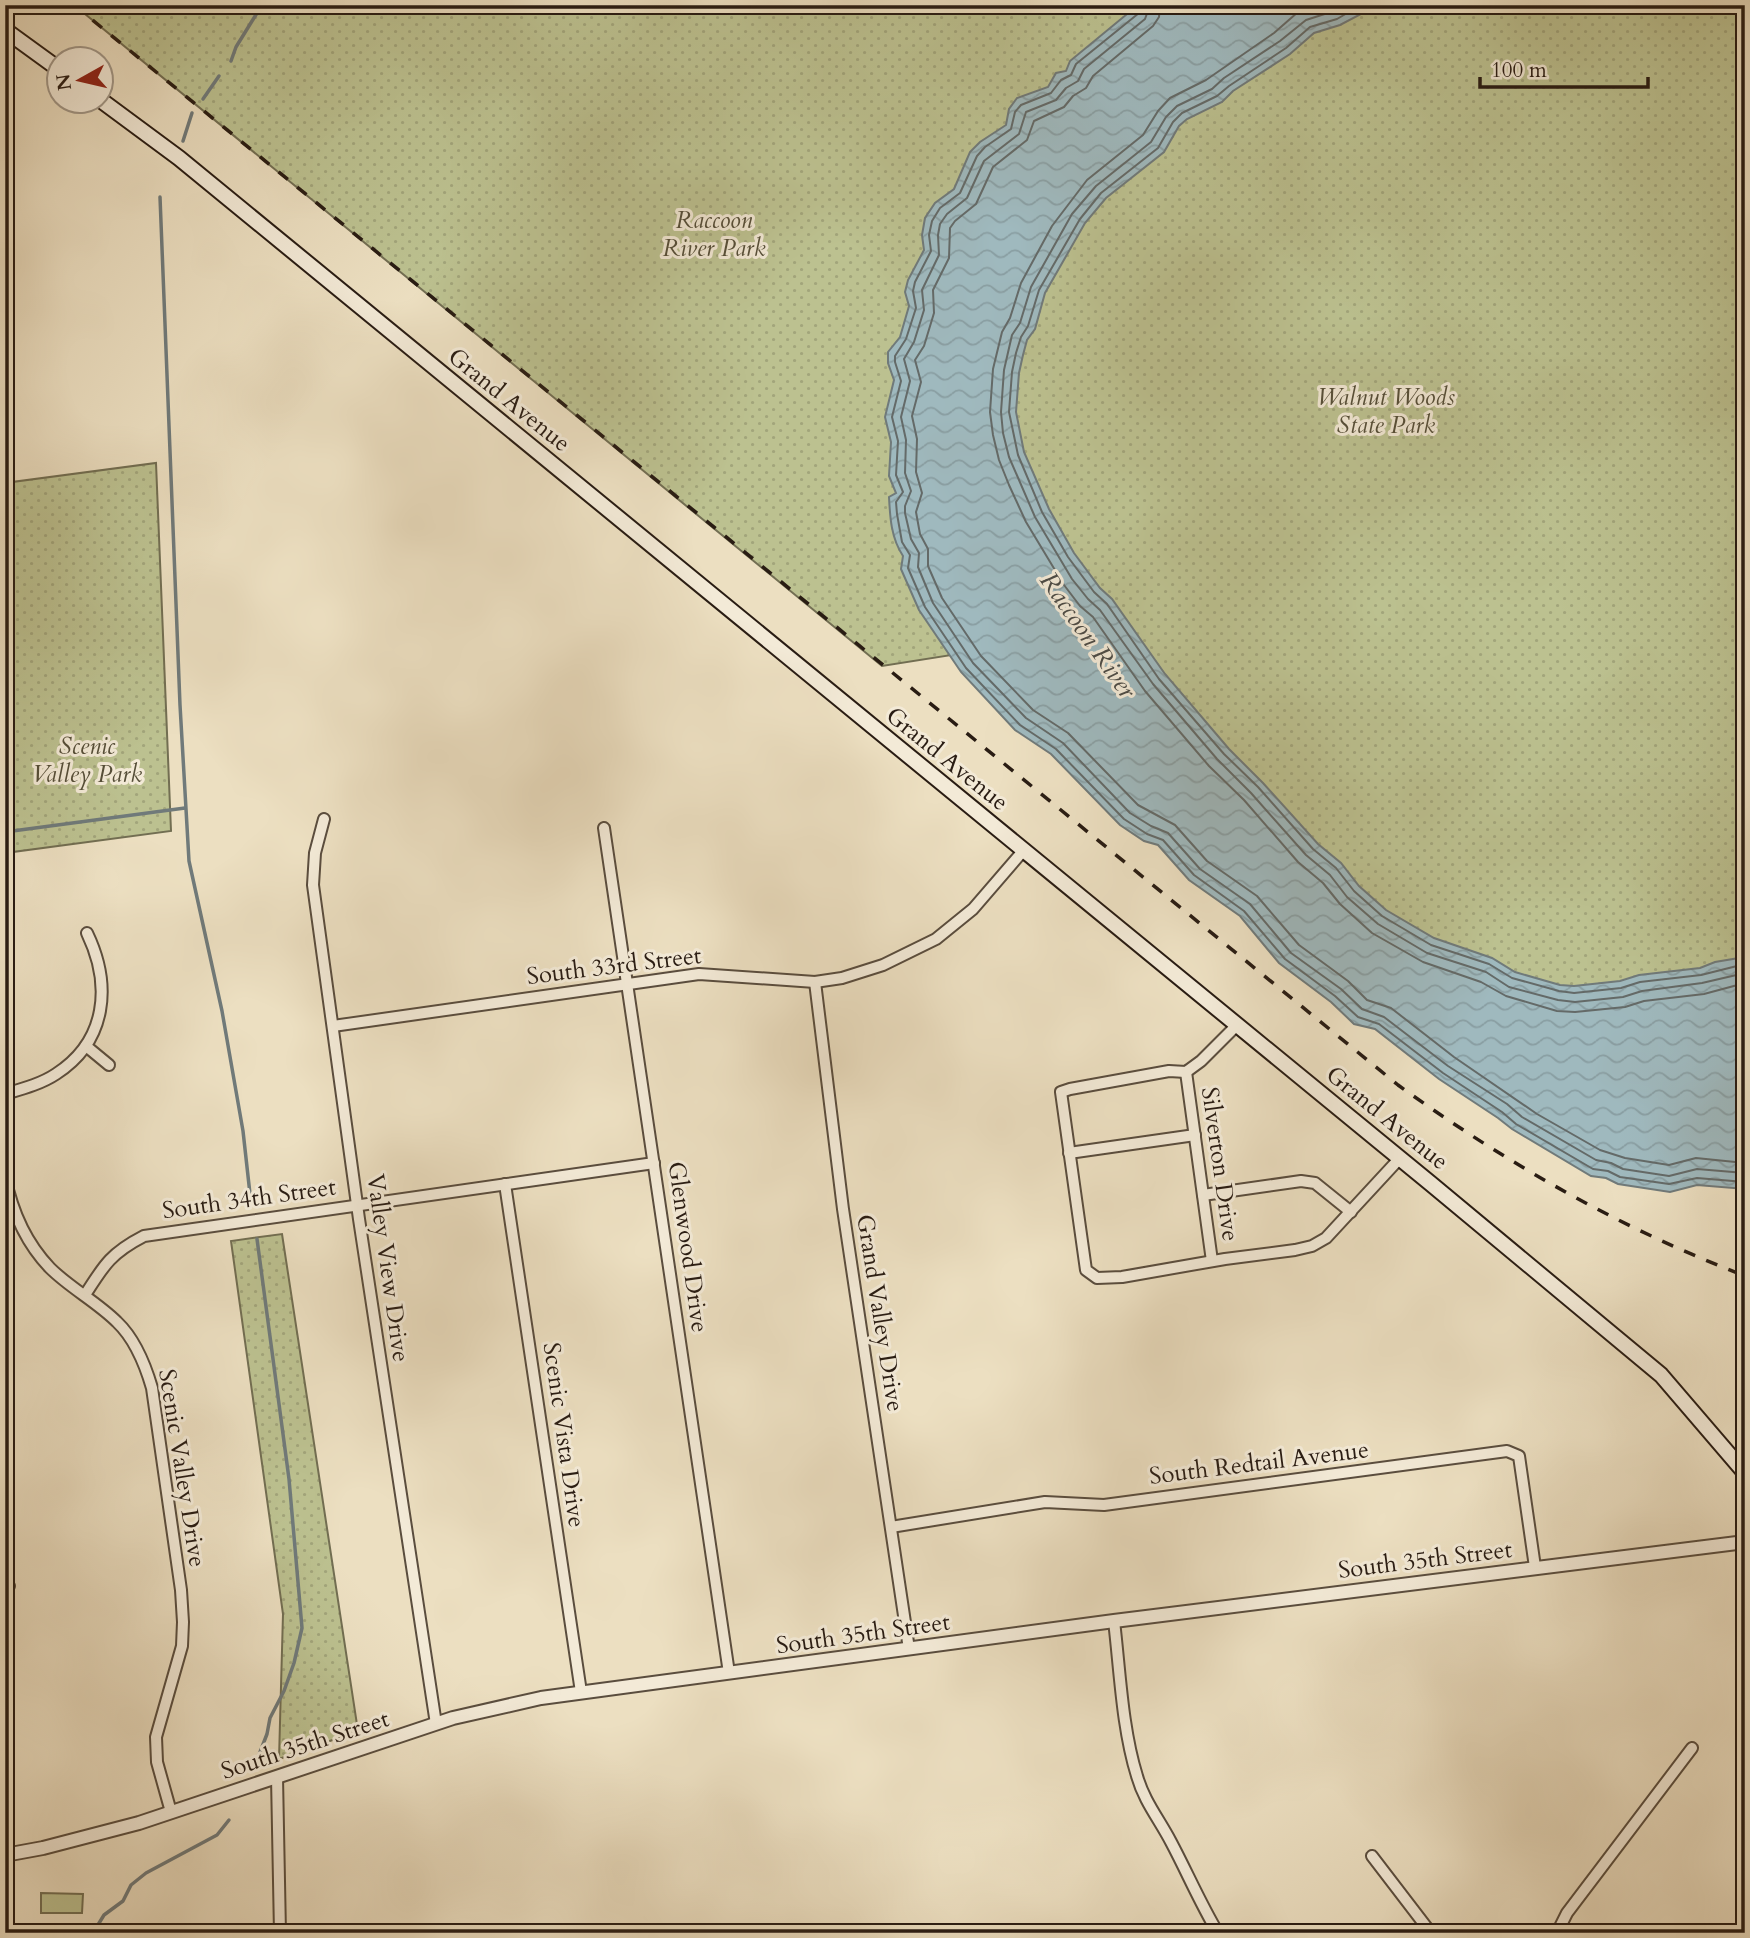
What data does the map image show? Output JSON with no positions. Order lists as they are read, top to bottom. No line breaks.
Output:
{"streets":{"main road":["Grand Avenue"],"street":["South 33rd Street","Silverton Drive","South 34th Street","Glenwood Drive","Valley View Drive","Grand Valley Drive","Scenic Vista Drive","South Redtail Avenue","Scenic Valley Drive","South 35th Street"]},"crossings":[["Grand Avenue","South 33rd Street"],["South 33rd Street","Glenwood Drive"],["South 33rd Street","Valley View Drive"],["South 33rd Street","Grand Valley Drive"],["South 34th Street","Glenwood Drive"],["South 34th Street","Valley View Drive"],["South 34th Street","Scenic Vista Drive"],["South 34th Street","Scenic Valley Drive"],["Glenwood Drive","South 35th Street"],["Valley View Drive","South 35th Street"],["Grand Valley Drive","South Redtail Avenue"],["Grand Valley Drive","South 35th Street"],["Scenic Vista Drive","South 35th Street"],["South Redtail Avenue","South 35th Street"],["Scenic Valley Drive","South 35th Street"]],"water":["Raccoon River"],"parks":["Raccoon River Park","Walnut Woods State Park","Scenic Valley Park"],"scale_bar":"100 m","north":"left"}
